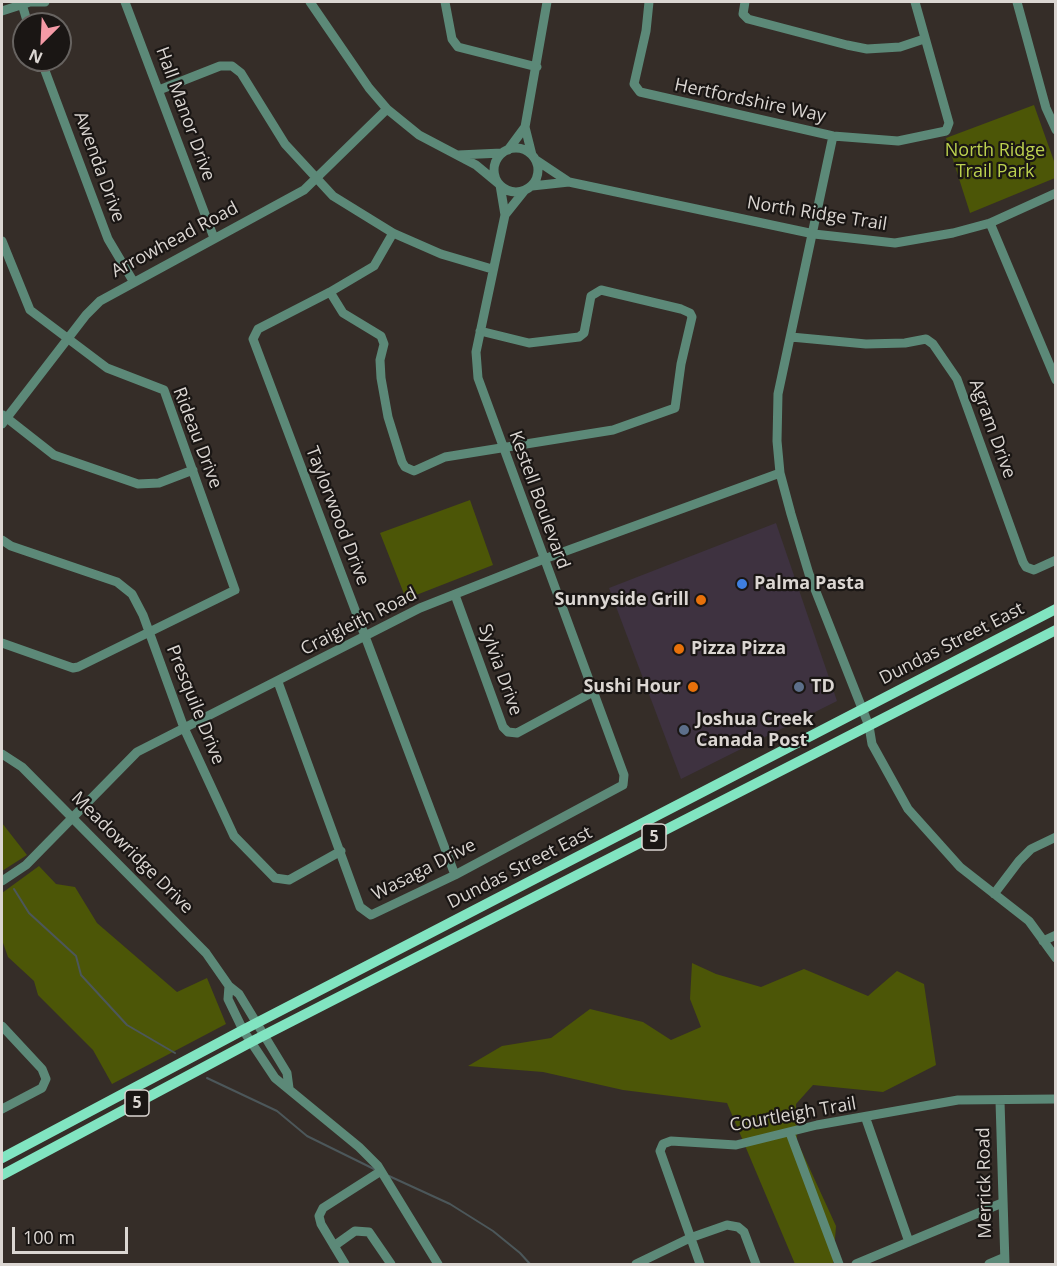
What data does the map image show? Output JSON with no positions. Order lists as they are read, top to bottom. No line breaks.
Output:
{"streets":{"main road":["Dundas Street East","5"],"street":["Hertfordshire Way","Hall Manor Drive","Awenda Drive","North Ridge Trail","Arrowhead Road","Agram Drive","Rideau Drive","Kestell Boulevard","Taylorwood Drive","Craigleith Road","Sylvia Drive","Presquile Drive","Meadowridge Drive","Wasaga Drive","Courtleigh Trail","Merrick Road"]},"crossings":[["Hall Manor Drive","Arrowhead Road"],["Awenda Drive","Arrowhead Road"],["North Ridge Trail","Kestell Boulevard"],["Arrowhead Road","Rideau Drive"],["Rideau Drive","Presquile Drive"],["Kestell Boulevard","Craigleith Road"],["Kestell Boulevard","Sylvia Drive"],["Kestell Boulevard","Wasaga Drive"],["Taylorwood Drive","Craigleith Road"],["Taylorwood Drive","Wasaga Drive"],["Craigleith Road","Sylvia Drive"],["Craigleith Road","Presquile Drive"],["Craigleith Road","Meadowridge Drive"],["Craigleith Road","Wasaga Drive"],["Dundas Street East","Meadowridge Drive"],["Presquile Drive","Wasaga Drive"],["Courtleigh Trail","Merrick Road"]],"parks":["North Ridge Trail Park"],"places":["Palma Pasta","Sunnyside Grill","Pizza Pizza","Sushi Hour","TD","Joshua Creek Canada Post"],"scale_bar":"100 m","north":"bottom left"}
